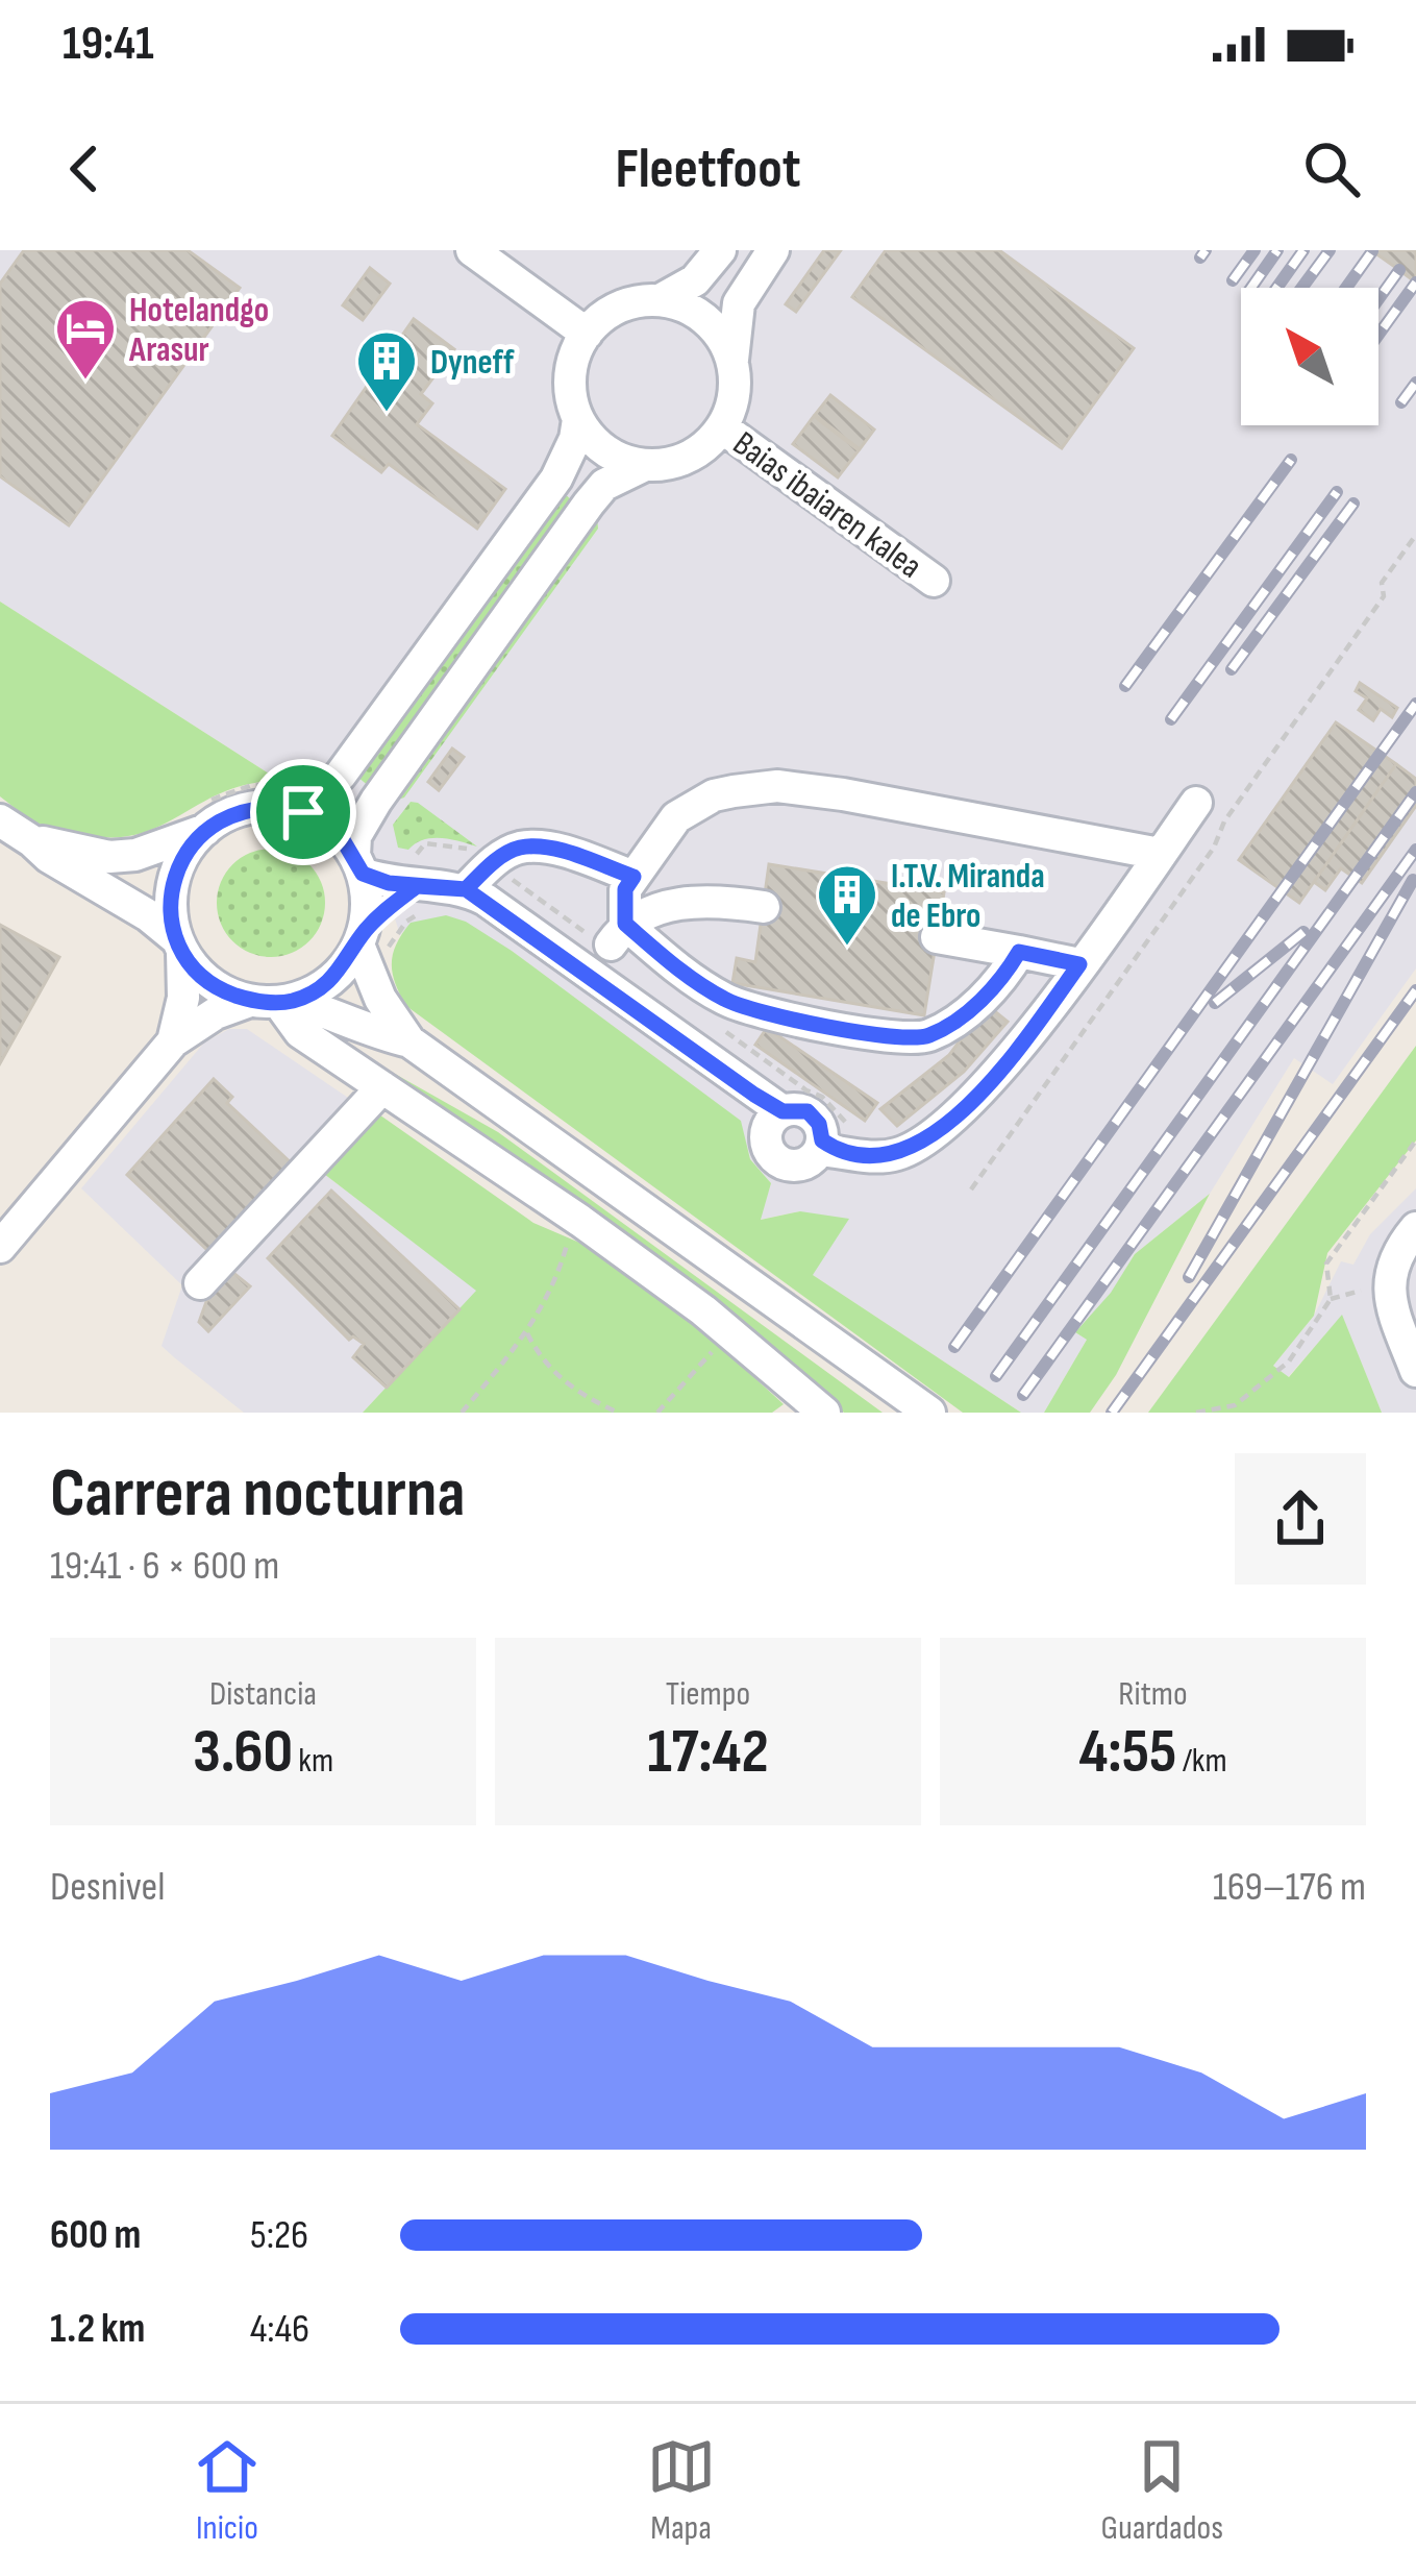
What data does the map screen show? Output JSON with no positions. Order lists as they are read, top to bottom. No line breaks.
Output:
{"streets":{"street":["Baias ibaiaren kalea"]},"places":{"hotel":["Hotelandgo Arasur"],"building":["Dyneff","I.T.V. Miranda de Ebro"]},"north":"top left","page":{"status":"19:41","header":"Fleetfoot","heading":["Carrera nocturna","19:41 · 6 × 600 m"],"stats":[["Distancia","3.60 km"],["Tiempo","17:42"],["Ritmo","4:55 /km"]],"chart":["Desnivel","169–176 m"],"list":[{"name":"600 m","note":"5:26"},{"name":"1.2 km","note":"4:46"}],"tabs":["Inicio","Mapa","Guardados"]}}
